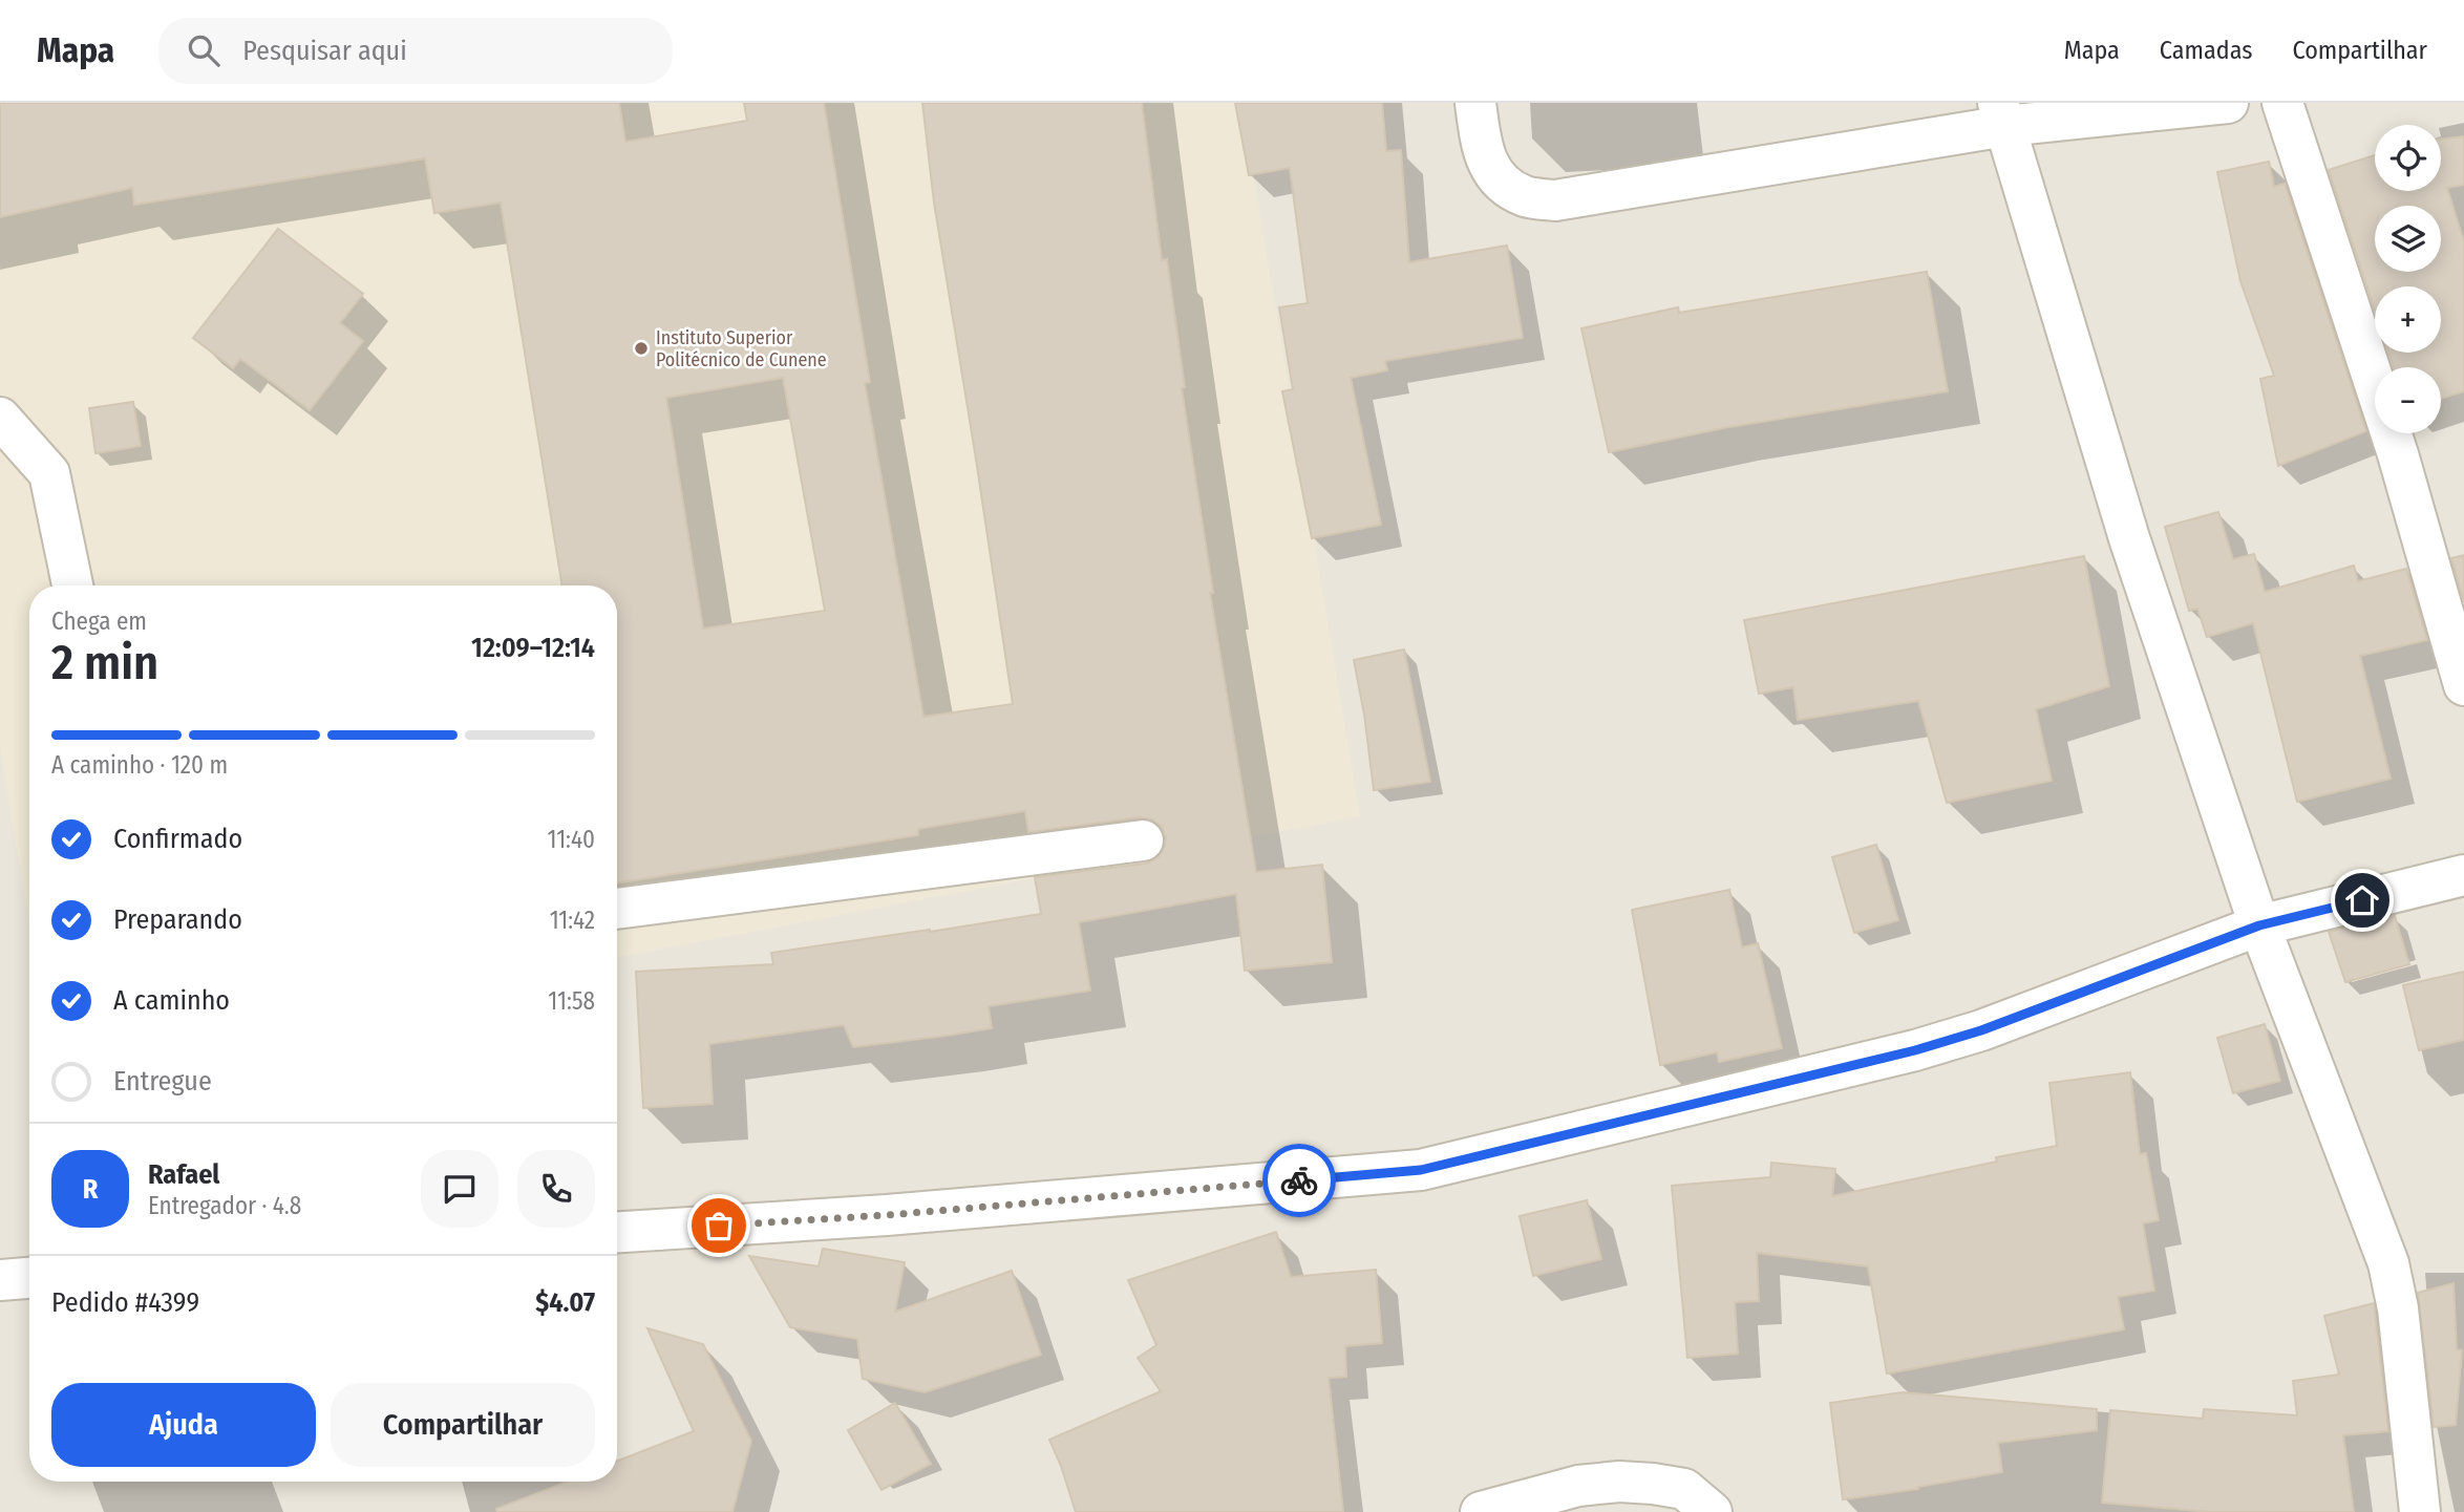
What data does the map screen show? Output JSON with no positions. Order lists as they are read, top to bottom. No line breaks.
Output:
{"places":["Instituto Superior Politécnico de Cunene"],"page":{"header":"Mapa","search":"Pesquisar aqui","nav":["Mapa","Camadas","Compartilhar"],"map_buttons":["+","−"],"heading":["2 min","Chega em","12:09–12:14"],"panel":["Rafael","Entregador · 4.8","Pedido #4399","$4.07"],"bar":"A caminho · 120 m","list":[["Confirmado","11:40"],["Preparando","11:42"],["A caminho","11:58"],"Entregue"],"round":"R","buttons":["Ajuda","Compartilhar"]}}
